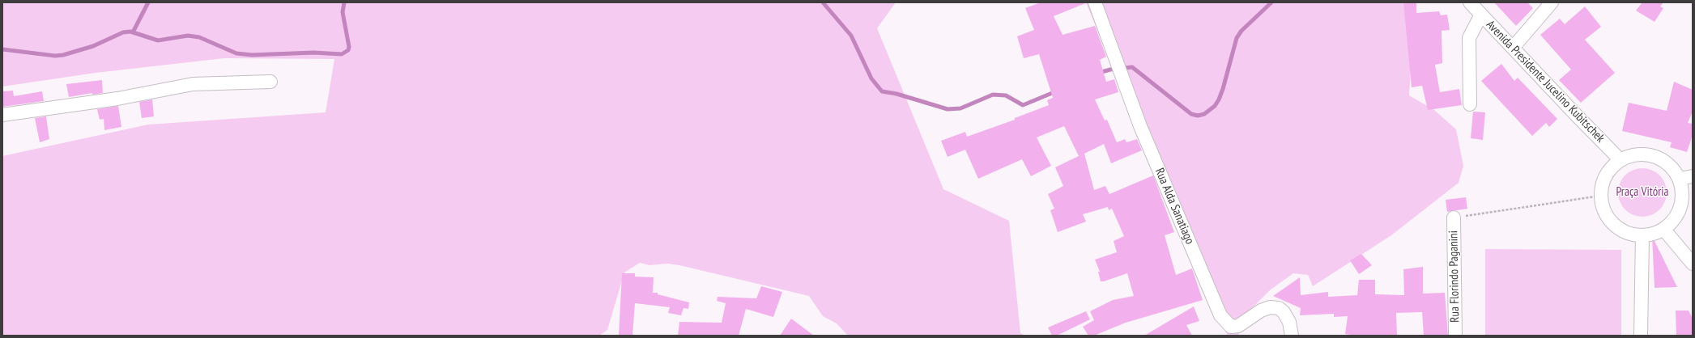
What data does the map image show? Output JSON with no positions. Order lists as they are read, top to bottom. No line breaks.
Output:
{"streets":{"street":["Avenida Presidente Jucelino Kubitschek","Rua Alda Sanatiago","Rua Florindo Paganini"]},"parks":["Praça Vitória"]}
